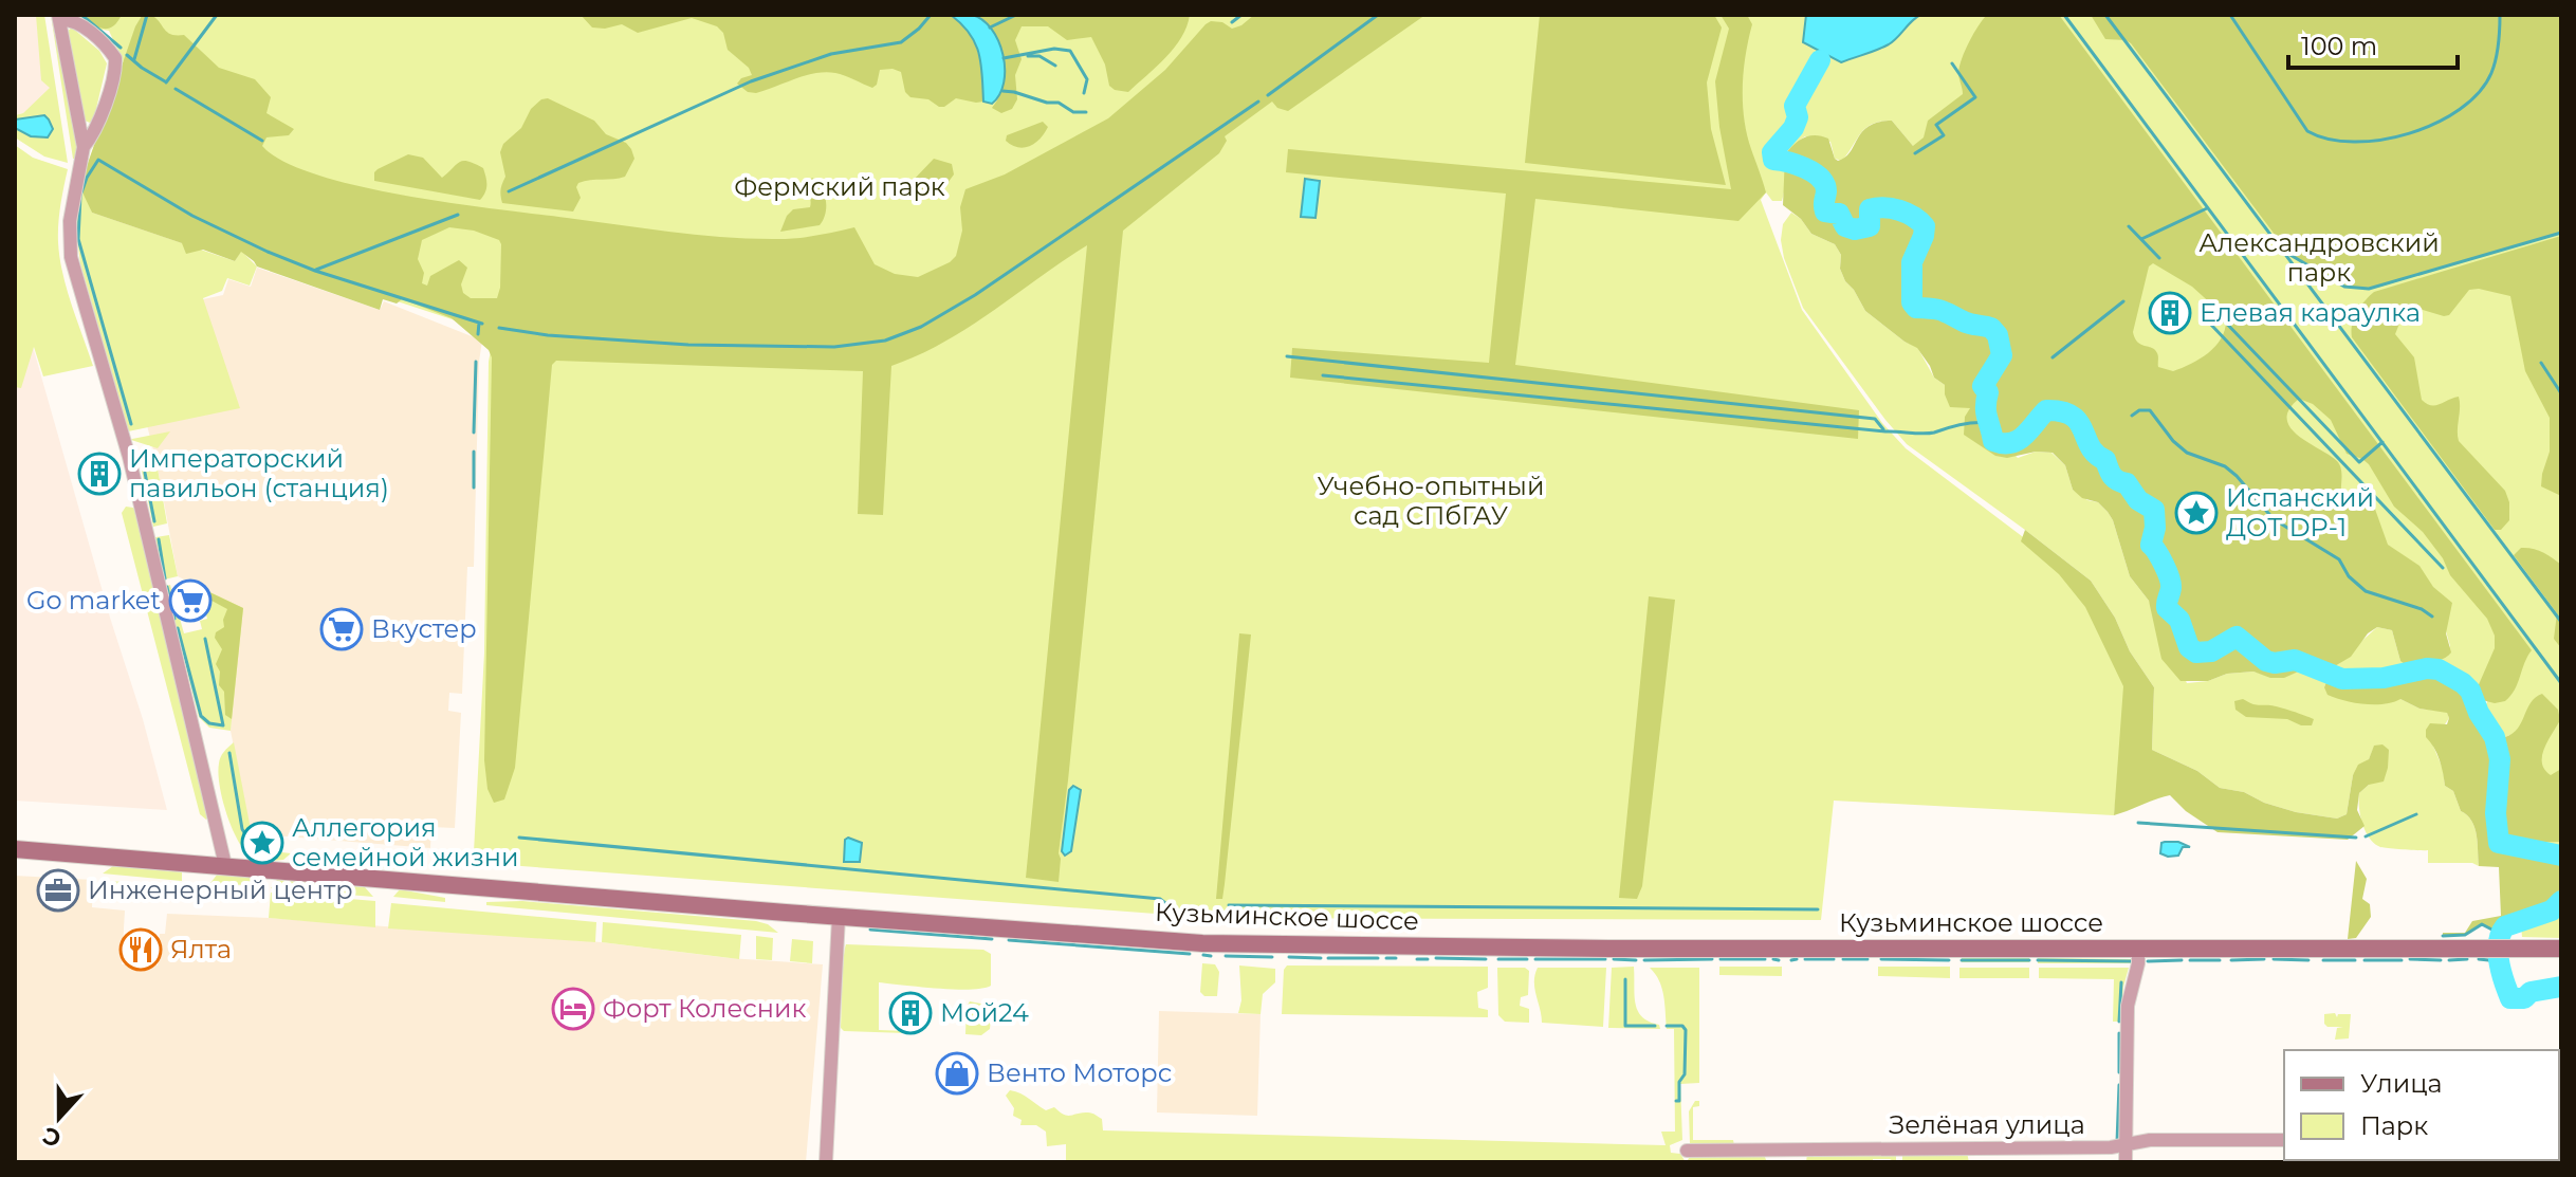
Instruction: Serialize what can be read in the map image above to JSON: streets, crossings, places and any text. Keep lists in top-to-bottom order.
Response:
{
  "streets": {
    "main road": ["Кузьминское шоссе"],
    "street": ["Зелёная улица"]
  },
  "parks": ["Фермский парк", "Александровский парк", "Учебно-опытный сад СПбГАУ"],
  "places": {
    "building": ["Елевая караулка", "Императорский павильон (станция)", "Мой24"],
    "place": ["Испанский ДОТ DP-1", "Аллегория семейной жизни"],
    "supermarket": ["Go market", "Вкустер"],
    "office": ["Инженерный центр"],
    "restaurant": ["Ялта"],
    "hotel": ["Форт Колесник"],
    "shop": ["Венто Моторс"]
  },
  "legend": ["Улица", "Парк"],
  "scale_bar": "100 m",
  "north": "bottom"
}
